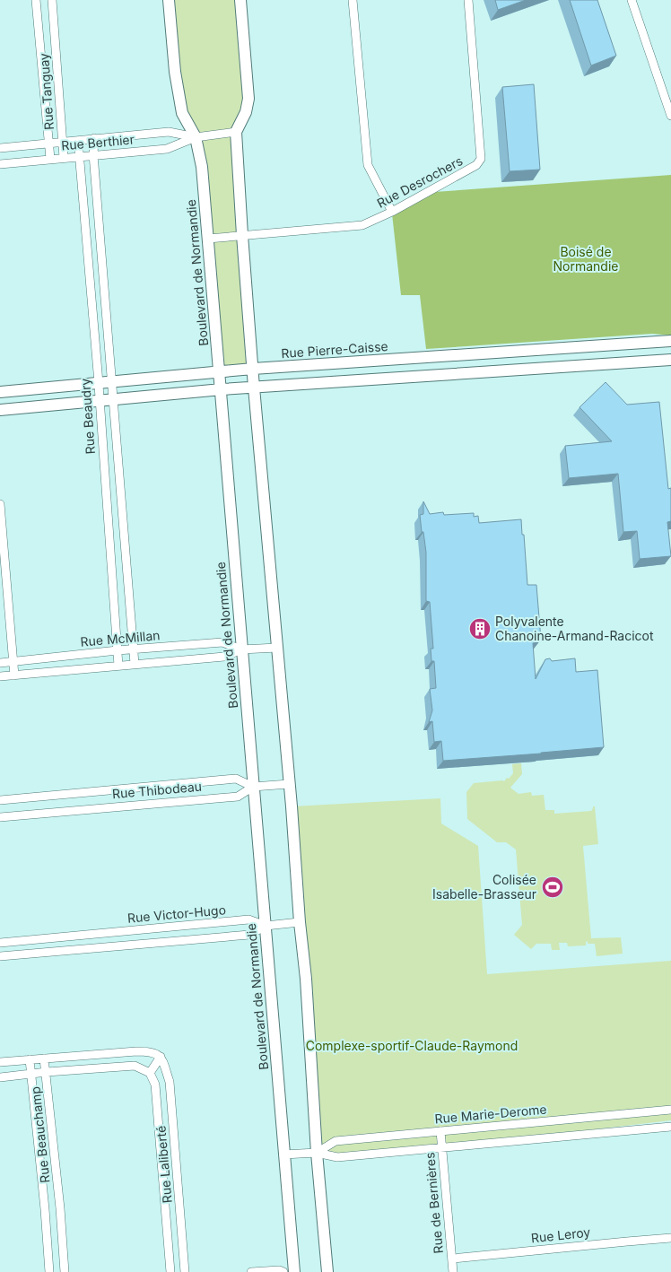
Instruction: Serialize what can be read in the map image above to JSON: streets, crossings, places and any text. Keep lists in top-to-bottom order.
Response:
{
  "streets": {
    "street": [
      "Rue Tanguay",
      "Rue Berthier",
      "Rue Desrochers",
      "Boulevard de Normandie",
      "Rue Pierre-Caisse",
      "Rue Beaudry",
      "Rue McMillan",
      "Rue Thibodeau",
      "Rue Victor-Hugo",
      "Rue Marie-Derome",
      "Rue Beauchamp",
      "Rue Laliberté",
      "Rue de Bernières",
      "Rue Leroy"
    ]
  },
  "crossings": [
    ["Rue Tanguay", "Rue Berthier"],
    ["Rue Berthier", "Boulevard de Normandie"],
    ["Rue Berthier", "Rue Beaudry"],
    ["Rue Desrochers", "Boulevard de Normandie"],
    ["Boulevard de Normandie", "Rue Pierre-Caisse"],
    ["Boulevard de Normandie", "Rue McMillan"],
    ["Boulevard de Normandie", "Rue Thibodeau"],
    ["Boulevard de Normandie", "Rue Victor-Hugo"],
    ["Boulevard de Normandie", "Rue Marie-Derome"],
    ["Rue Pierre-Caisse", "Rue Beaudry"],
    ["Rue Beaudry", "Rue McMillan"],
    ["Rue Marie-Derome", "Rue de Bernières"],
    ["Rue de Bernières", "Rue Leroy"]
  ],
  "parks": ["Boisé de Normandie", "Complexe-sportif-Claude-Raymond"],
  "places": {
    "building": ["Polyvalente Chanoine-Armand-Racicot"],
    "sports": ["Colisée Isabelle-Brasseur"]
  }
}
